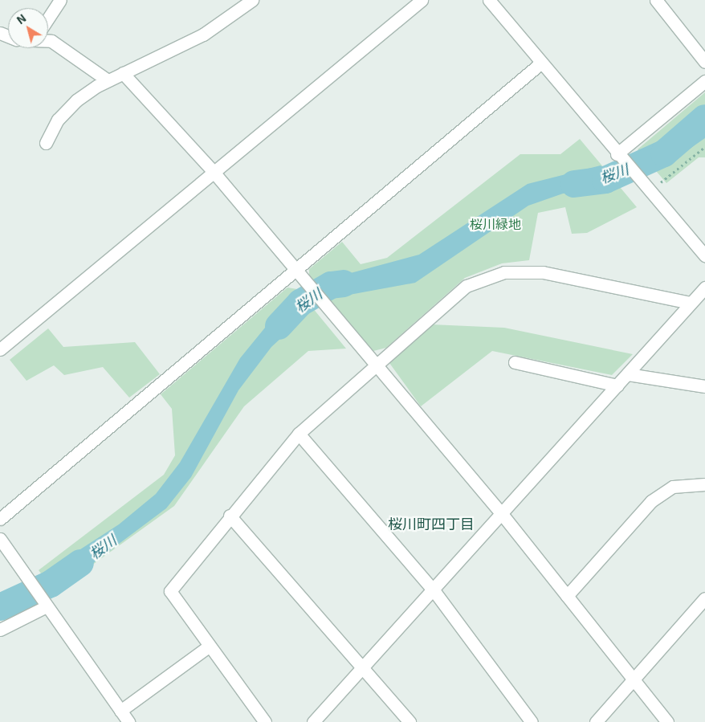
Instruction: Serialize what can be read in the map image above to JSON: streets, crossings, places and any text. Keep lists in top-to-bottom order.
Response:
{
  "districts": ["桜川町四丁目"],
  "water": ["桜川"],
  "parks": ["桜川緑地"],
  "north": "top left"
}
